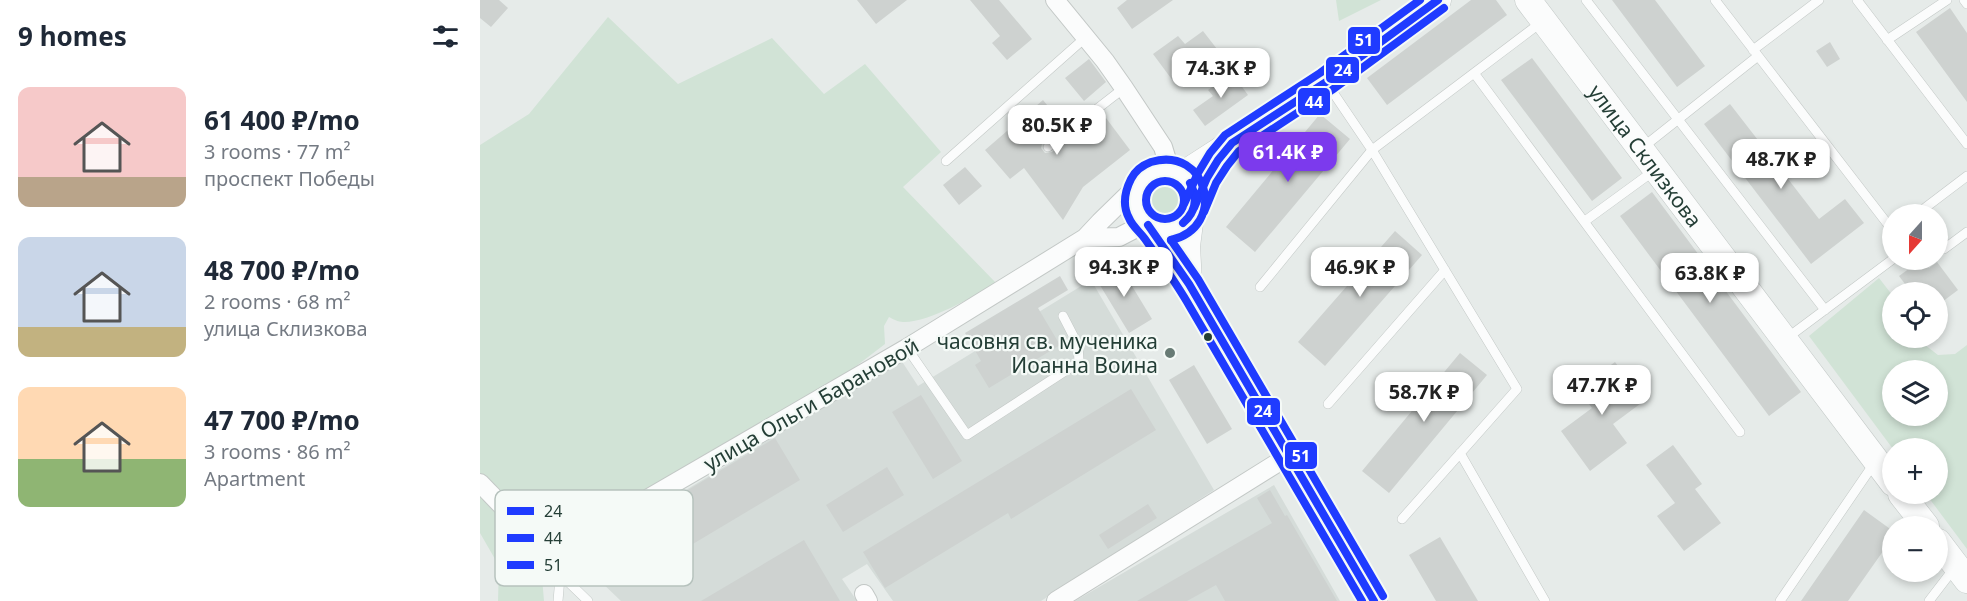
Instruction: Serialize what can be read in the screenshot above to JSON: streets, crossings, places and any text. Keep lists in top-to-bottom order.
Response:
{
  "streets": {
    "street": ["улица Склизкова", "улица Ольги Барановой"]
  },
  "places": ["часовня св. мученика Иоанна Воина"],
  "lines": ["transit line 24", "transit line 51", "transit line 44"],
  "legend": ["24", "44", "51"],
  "north": "bottom",
  "page": {
    "heading": "9 homes",
    "price": [
      "74.3K ₽",
      "80.5K ₽",
      "61.4K ₽",
      "48.7K ₽",
      "94.3K ₽",
      "46.9K ₽",
      "63.8K ₽",
      "47.7K ₽",
      "58.7K ₽"
    ],
    "list": [
      {
        "name": "61 400 ₽/mo",
        "note": "3 rooms · 77 m² · проспект Победы"
      },
      {
        "name": "48 700 ₽/mo",
        "note": "2 rooms · 68 m² · улица Склизкова"
      },
      {
        "name": "47 700 ₽/mo",
        "note": "3 rooms · 86 m² · Apartment"
      }
    ],
    "map_buttons": ["+", "−"]
  }
}
